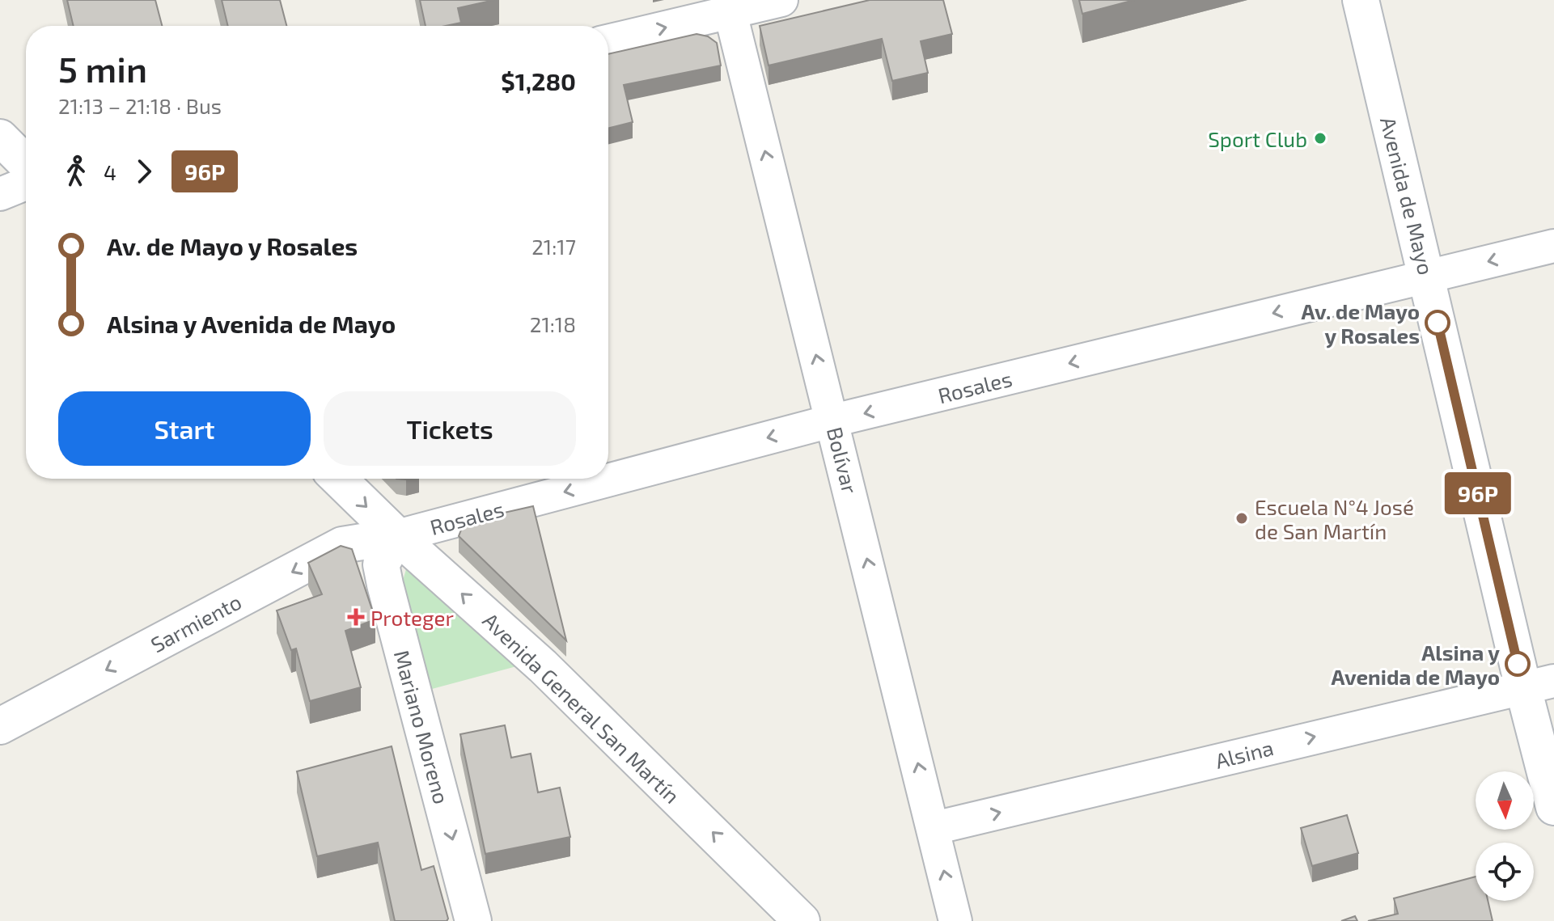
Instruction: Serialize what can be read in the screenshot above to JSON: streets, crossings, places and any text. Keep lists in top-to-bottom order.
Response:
{
  "streets": {
    "street": [
      "Avenida de Mayo",
      "Rosales",
      "Bolívar",
      "Sarmiento",
      "Avenida General San Martín",
      "Mariano Moreno",
      "Alsina"
    ]
  },
  "crossings": [
    ["Avenida de Mayo", "Rosales"],
    ["Avenida de Mayo", "Alsina"],
    ["Rosales", "Bolívar"],
    ["Rosales", "Sarmiento"],
    ["Rosales", "Avenida General San Martín"],
    ["Rosales", "Mariano Moreno"],
    ["Bolívar", "Alsina"],
    ["Sarmiento", "Avenida General San Martín"],
    ["Sarmiento", "Mariano Moreno"],
    ["Avenida General San Martín", "Mariano Moreno"]
  ],
  "one_way": [
    "Rosales",
    "Bolívar",
    "Sarmiento",
    "Mariano Moreno",
    "Alsina"
  ],
  "places": {
    "other": [
      "Sport Club",
      "Av. de Mayo y Rosales",
      "Escuela N°4 José de San Martín",
      "Alsina y Avenida de Mayo"
    ],
    "health": ["Proteger"]
  },
  "lines": ["bus line 96P"],
  "north": "bottom",
  "page": {
    "on_map": "96P",
    "heading": ["5 min", "21:13 – 21:18 · Bus", "$1,280"],
    "legs": ["4", "96P"],
    "list": [
      {
        "name": "Av. de Mayo y Rosales",
        "value": "21:17"
      },
      {
        "name": "Alsina y Avenida de Mayo",
        "value": "21:18"
      }
    ],
    "buttons": ["Start", "Tickets"]
  }
}
